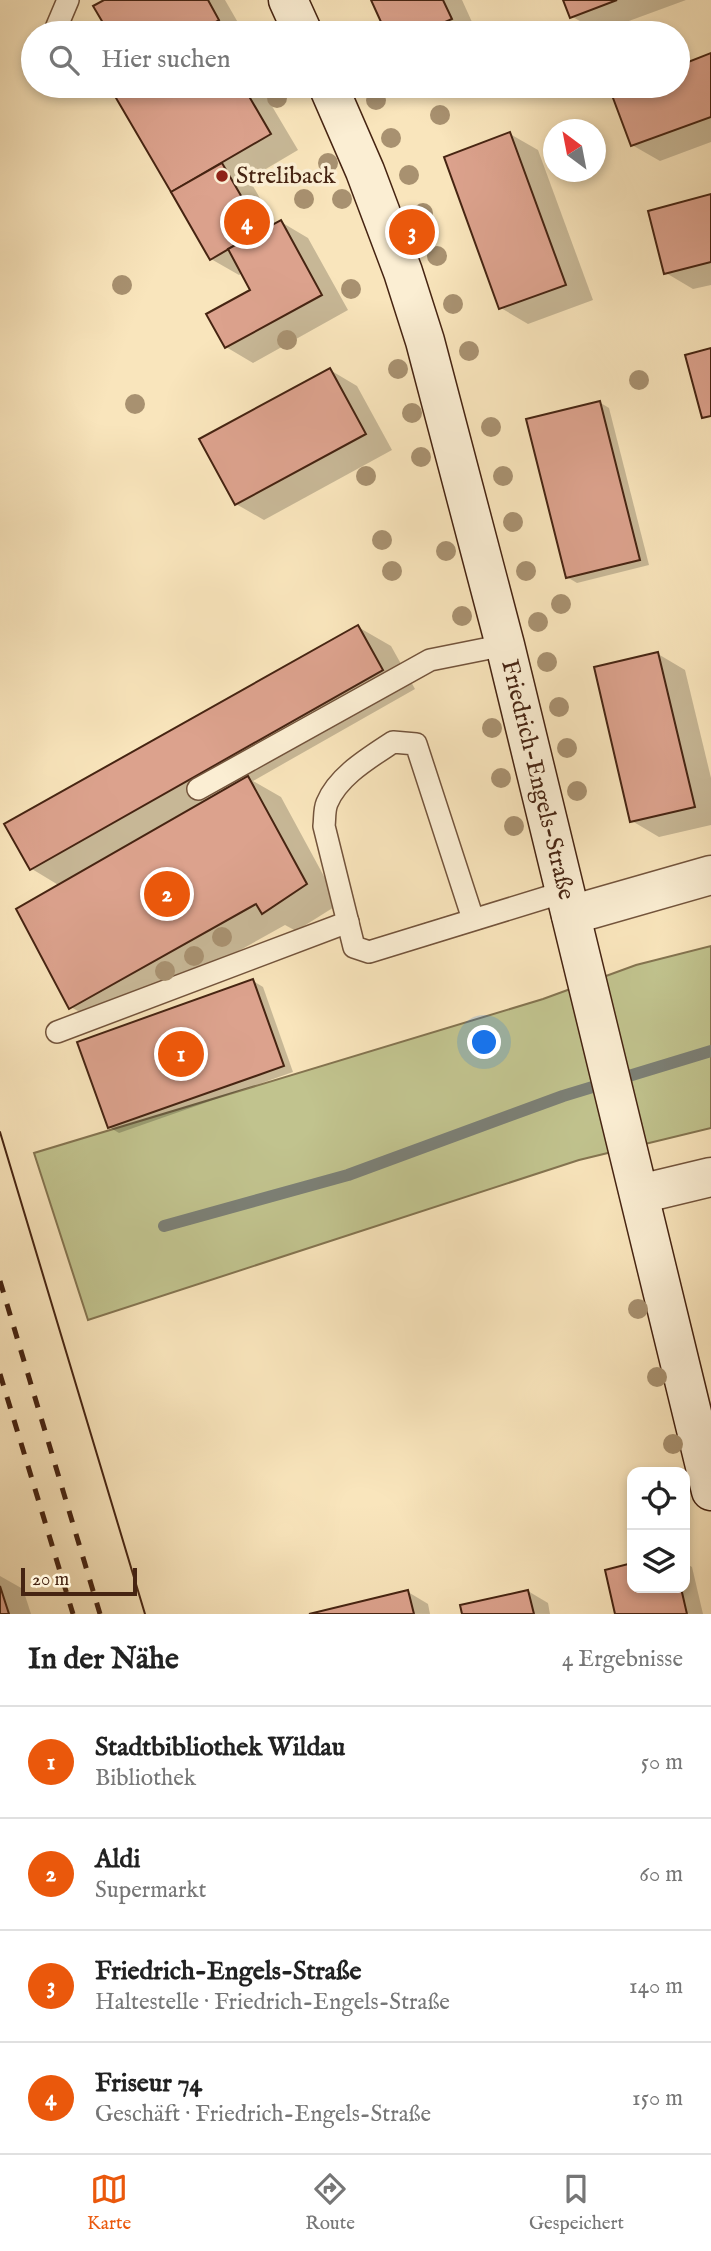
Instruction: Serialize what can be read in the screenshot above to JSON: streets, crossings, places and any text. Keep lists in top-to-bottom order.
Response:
{
  "streets": {
    "main road": ["Friedrich-Engels-Straße"]
  },
  "places": ["Streliback"],
  "scale_bar": "20 m",
  "north": "top left",
  "page": {
    "search": "Hier suchen",
    "pins": [
      "4",
      "3",
      "2",
      "1"
    ],
    "scale": "20 m",
    "heading": ["In der Nähe", "4 Ergebnisse"],
    "list": [
      {
        "mark": "1",
        "name": "Stadtbibliothek Wildau",
        "note": "Bibliothek",
        "value": "50 m"
      },
      {
        "mark": "2",
        "name": "Aldi",
        "note": "Supermarkt",
        "value": "60 m"
      },
      {
        "mark": "3",
        "name": "Friedrich-Engels-Straße",
        "note": "Haltestelle · Friedrich-Engels-Straße",
        "value": "140 m"
      },
      {
        "mark": "4",
        "name": "Friseur 74",
        "note": "Geschäft · Friedrich-Engels-Straße",
        "value": "150 m"
      }
    ],
    "nav": ["Karte", "Route", "Gespeichert"]
  }
}
